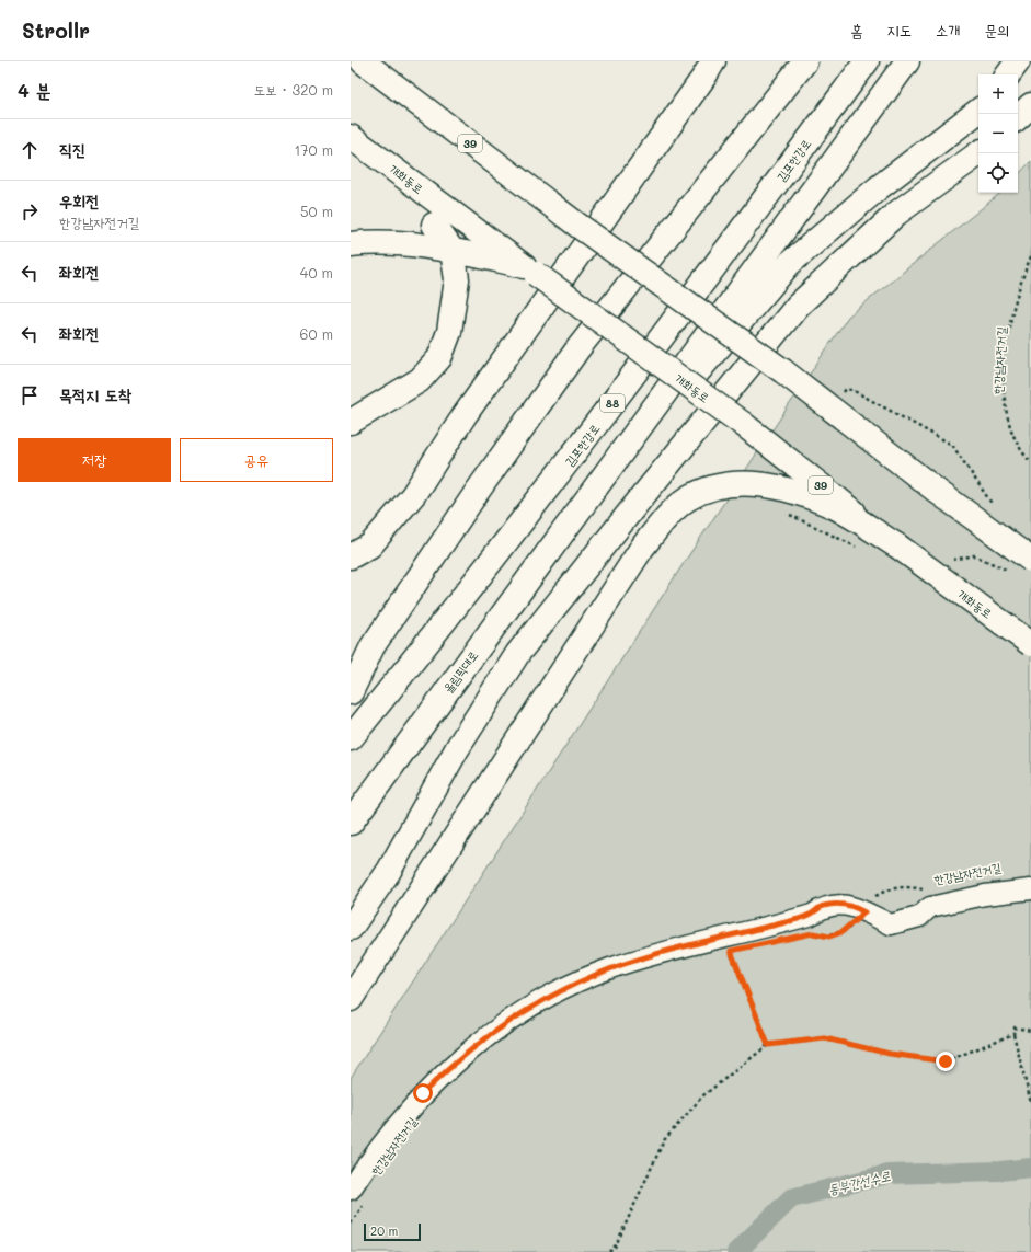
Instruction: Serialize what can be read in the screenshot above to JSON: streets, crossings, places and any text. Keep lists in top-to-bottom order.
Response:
{
  "streets": {
    "main road": [
      "39",
      "김포한강로",
      "개화동로",
      "88",
      "올림픽대로"
    ],
    "path": ["한강남자전거길"]
  },
  "water": ["동부간선수로"],
  "scale_bar": "20 m",
  "page": {
    "header": "Strollr",
    "nav": [
      "홈",
      "지도",
      "소개",
      "문의"
    ],
    "heading": ["4 분", "도보 · 320 m"],
    "map_buttons": ["+", "−"],
    "list": [
      ["직진", "170 m"],
      ["우회전", "한강남자전거길", "50 m"],
      ["좌회전", "40 m"],
      ["좌회전", "60 m"],
      "목적지 도착"
    ],
    "buttons": ["저장", "공유"],
    "scale": "20 m"
  }
}
